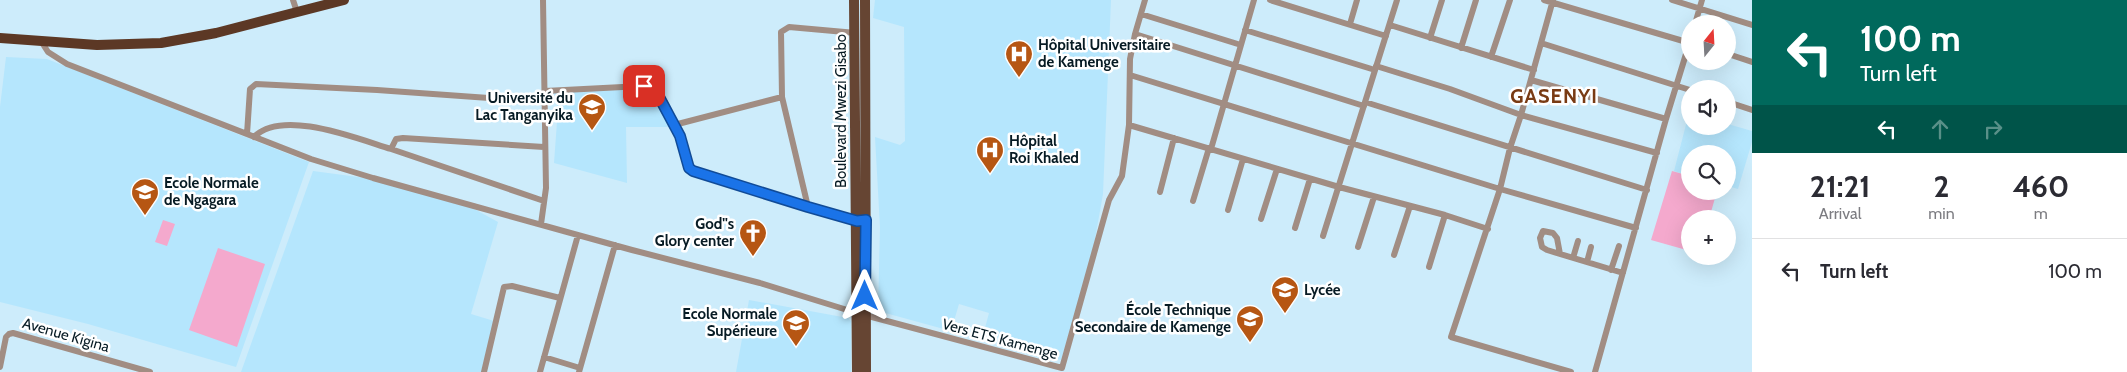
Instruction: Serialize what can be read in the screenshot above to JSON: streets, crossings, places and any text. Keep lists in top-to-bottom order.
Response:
{
  "streets": {
    "main road": ["Boulevard Mwezi Gisabo"],
    "street": ["Avenue Kigina", "Vers ETS Kamenge"]
  },
  "crossings": [
    ["Boulevard Mwezi Gisabo", "Vers ETS Kamenge"]
  ],
  "districts": ["GASENYI"],
  "places": {
    "hospital": ["Hôpital Universitaire de Kamenge", "Hôpital Roi Khaled"],
    "school or university": [
      "Université du Lac Tanganyika",
      "Ecole Normale de Ngagara",
      "Lycée",
      "École Technique Secondaire de Kamenge",
      "Ecole Normale Supérieure"
    ],
    "church": ["God''s Glory center"]
  },
  "north": "top",
  "page": {
    "turn": ["100 m", "Turn left"],
    "map_buttons": "+",
    "eta": [
      "21:21",
      "Arrival",
      "2",
      "min",
      "460",
      "m"
    ],
    "list": [
      {
        "name": "Turn left",
        "value": "100 m"
      }
    ]
  }
}
